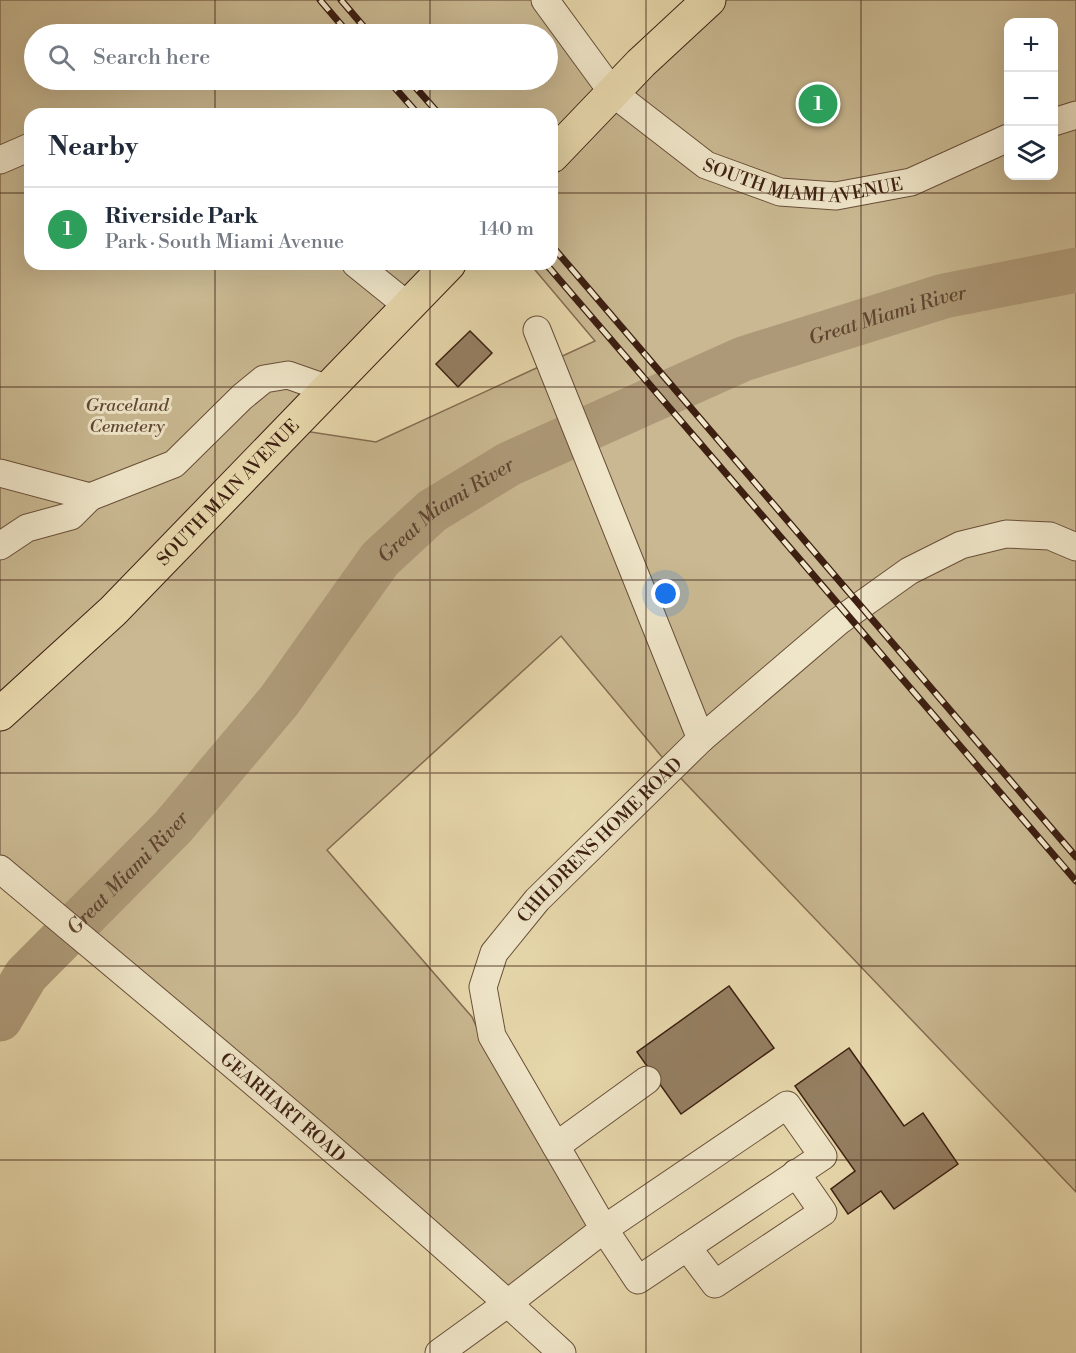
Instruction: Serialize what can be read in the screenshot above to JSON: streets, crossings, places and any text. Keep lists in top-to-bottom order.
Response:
{
  "streets": {
    "main road": ["SOUTH MAIN AVENUE"],
    "street": ["SOUTH MIAMI AVENUE", "CHILDRENS HOME ROAD", "GEARHART ROAD"]
  },
  "water": ["Great Miami River"],
  "parks": ["Graceland Cemetery"],
  "page": {
    "map_buttons": ["+", "−"],
    "search": "Search here",
    "pins": "1",
    "heading": "Nearby",
    "list": [
      {
        "mark": "1",
        "name": "Riverside Park",
        "note": "Park · South Miami Avenue",
        "value": "140 m"
      }
    ]
  }
}
